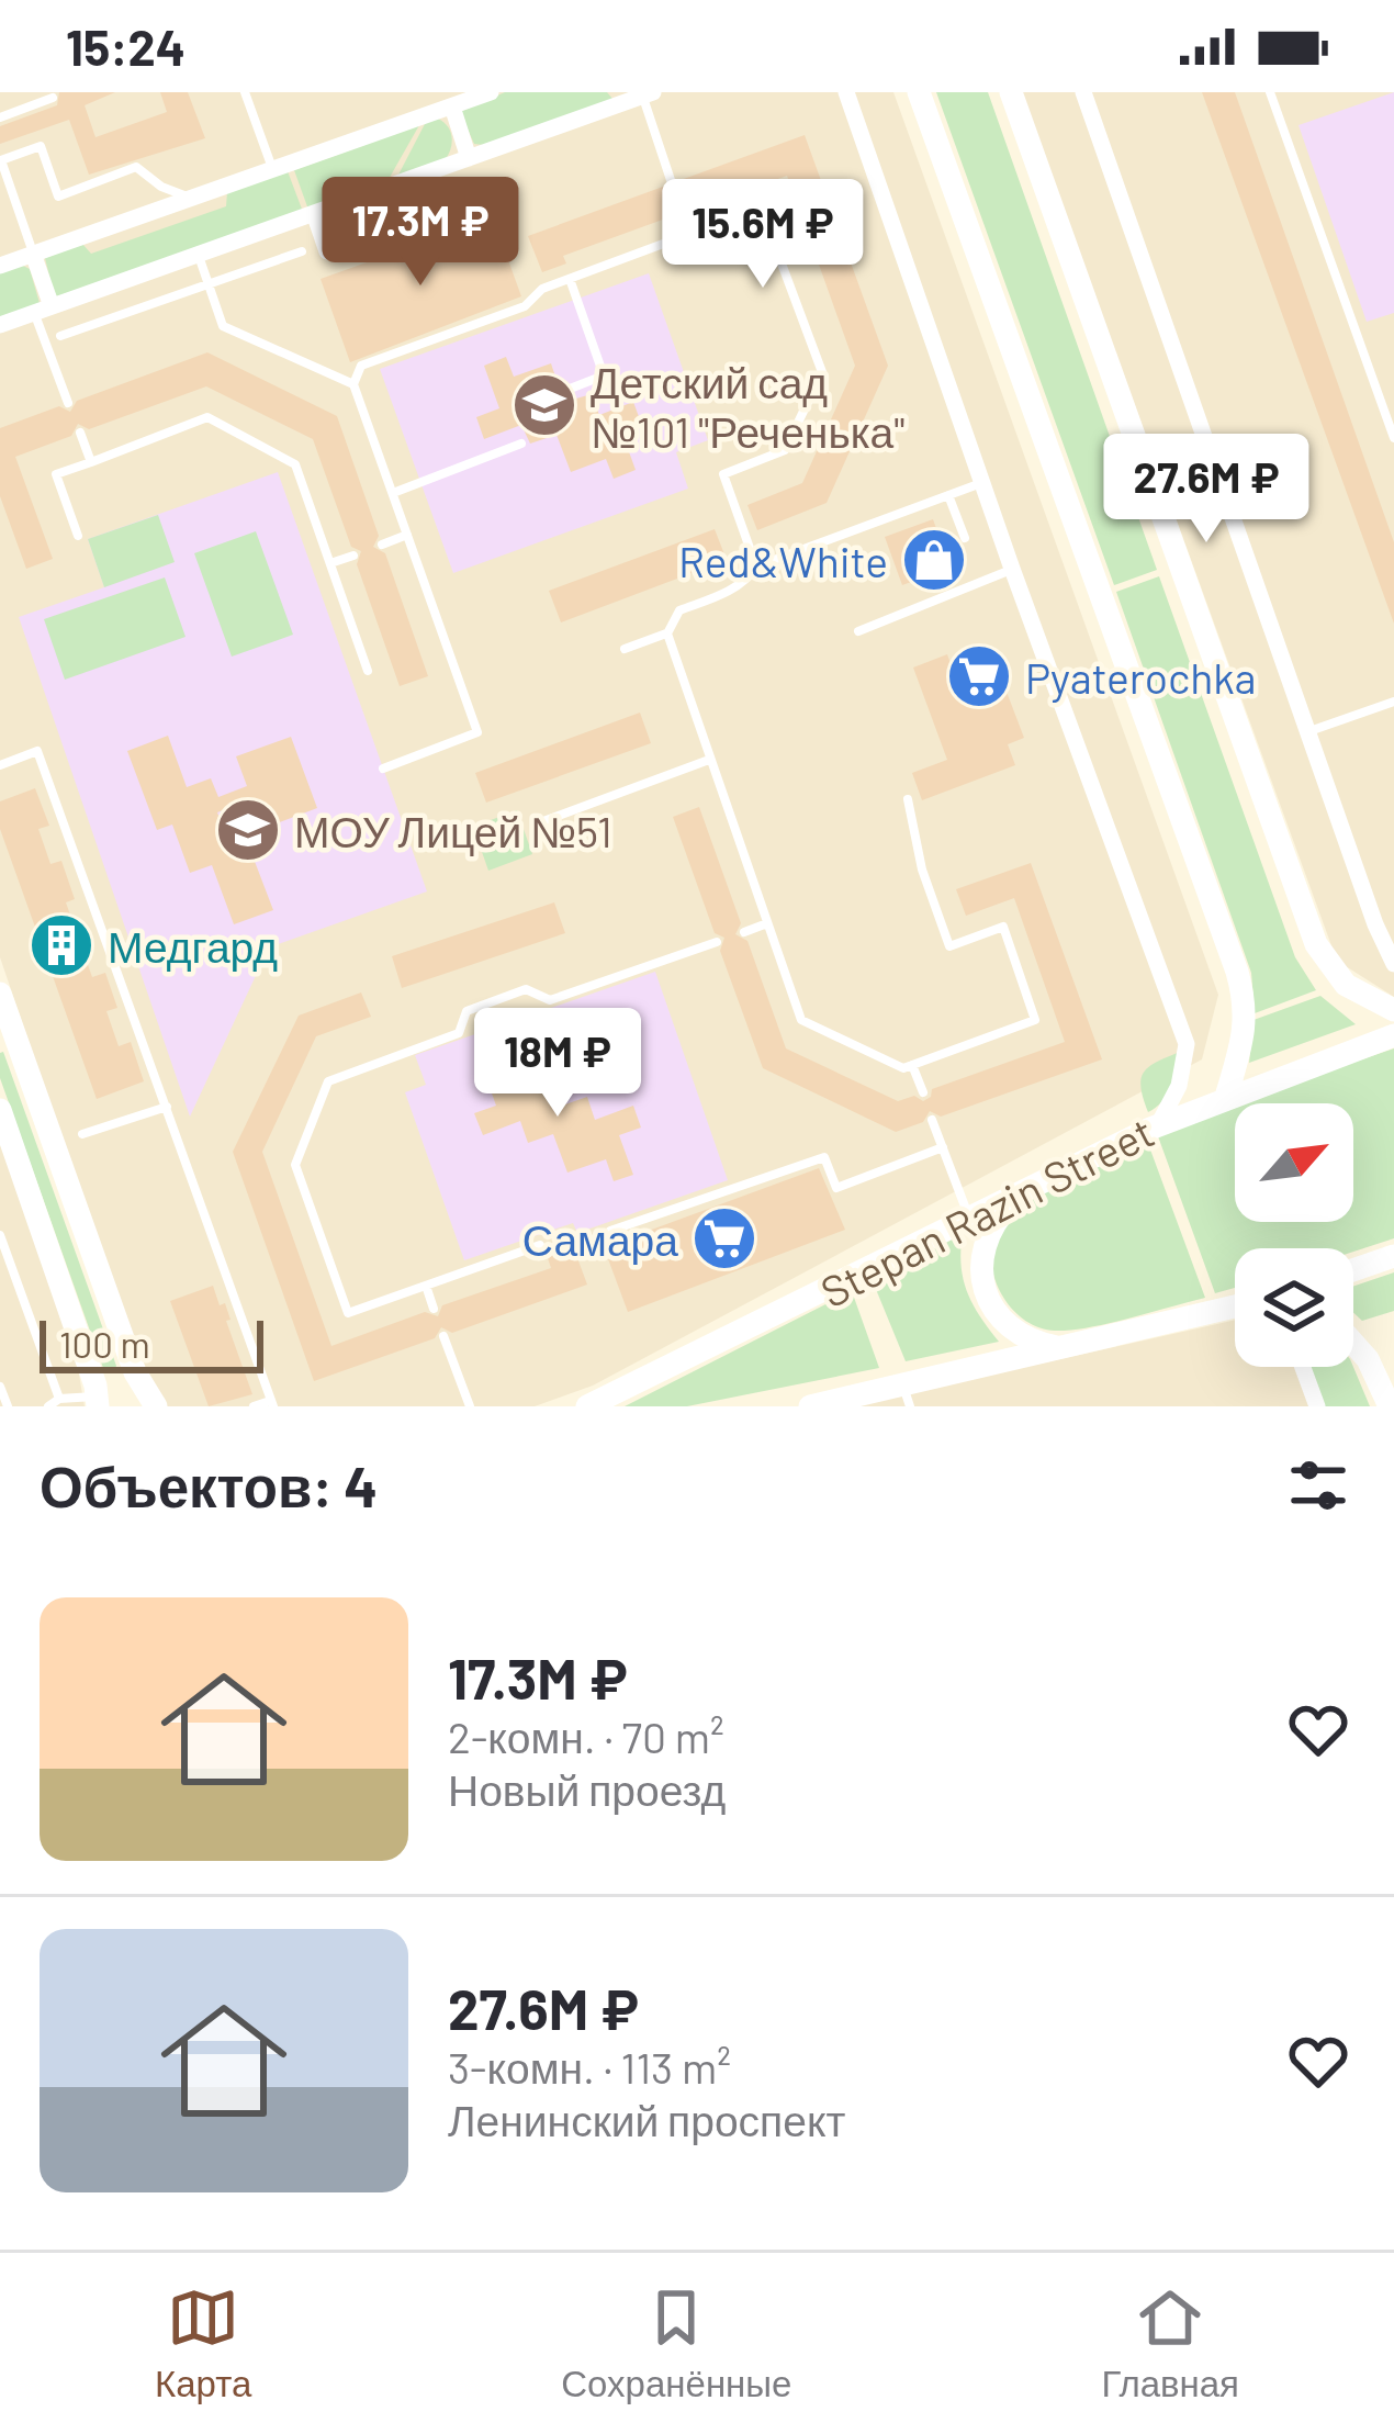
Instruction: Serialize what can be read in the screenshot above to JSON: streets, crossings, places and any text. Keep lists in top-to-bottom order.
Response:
{
  "streets": {
    "main road": ["Stepan Razin Street"]
  },
  "places": {
    "school or university": ["Детский сад №101 \"Реченька\"", "МОУ Лицей №51"],
    "shop": ["Red&White"],
    "supermarket": ["Pyaterochka", "Самара"],
    "building": ["Медгард"]
  },
  "scale_bar": "100 m",
  "north": "top right",
  "page": {
    "status": "15:24",
    "price": [
      "17.3M ₽",
      "15.6M ₽",
      "27.6M ₽",
      "18M ₽"
    ],
    "scale": "100 m",
    "heading": "Объектов: 4",
    "list": [
      {
        "name": "17.3M ₽",
        "note": "2-комн. · 70 m² · Новый проезд"
      },
      {
        "name": "27.6M ₽",
        "note": "3-комн. · 113 m² · Ленинский проспект"
      }
    ],
    "tabs": ["Карта", "Сохранённые", "Главная"]
  }
}
